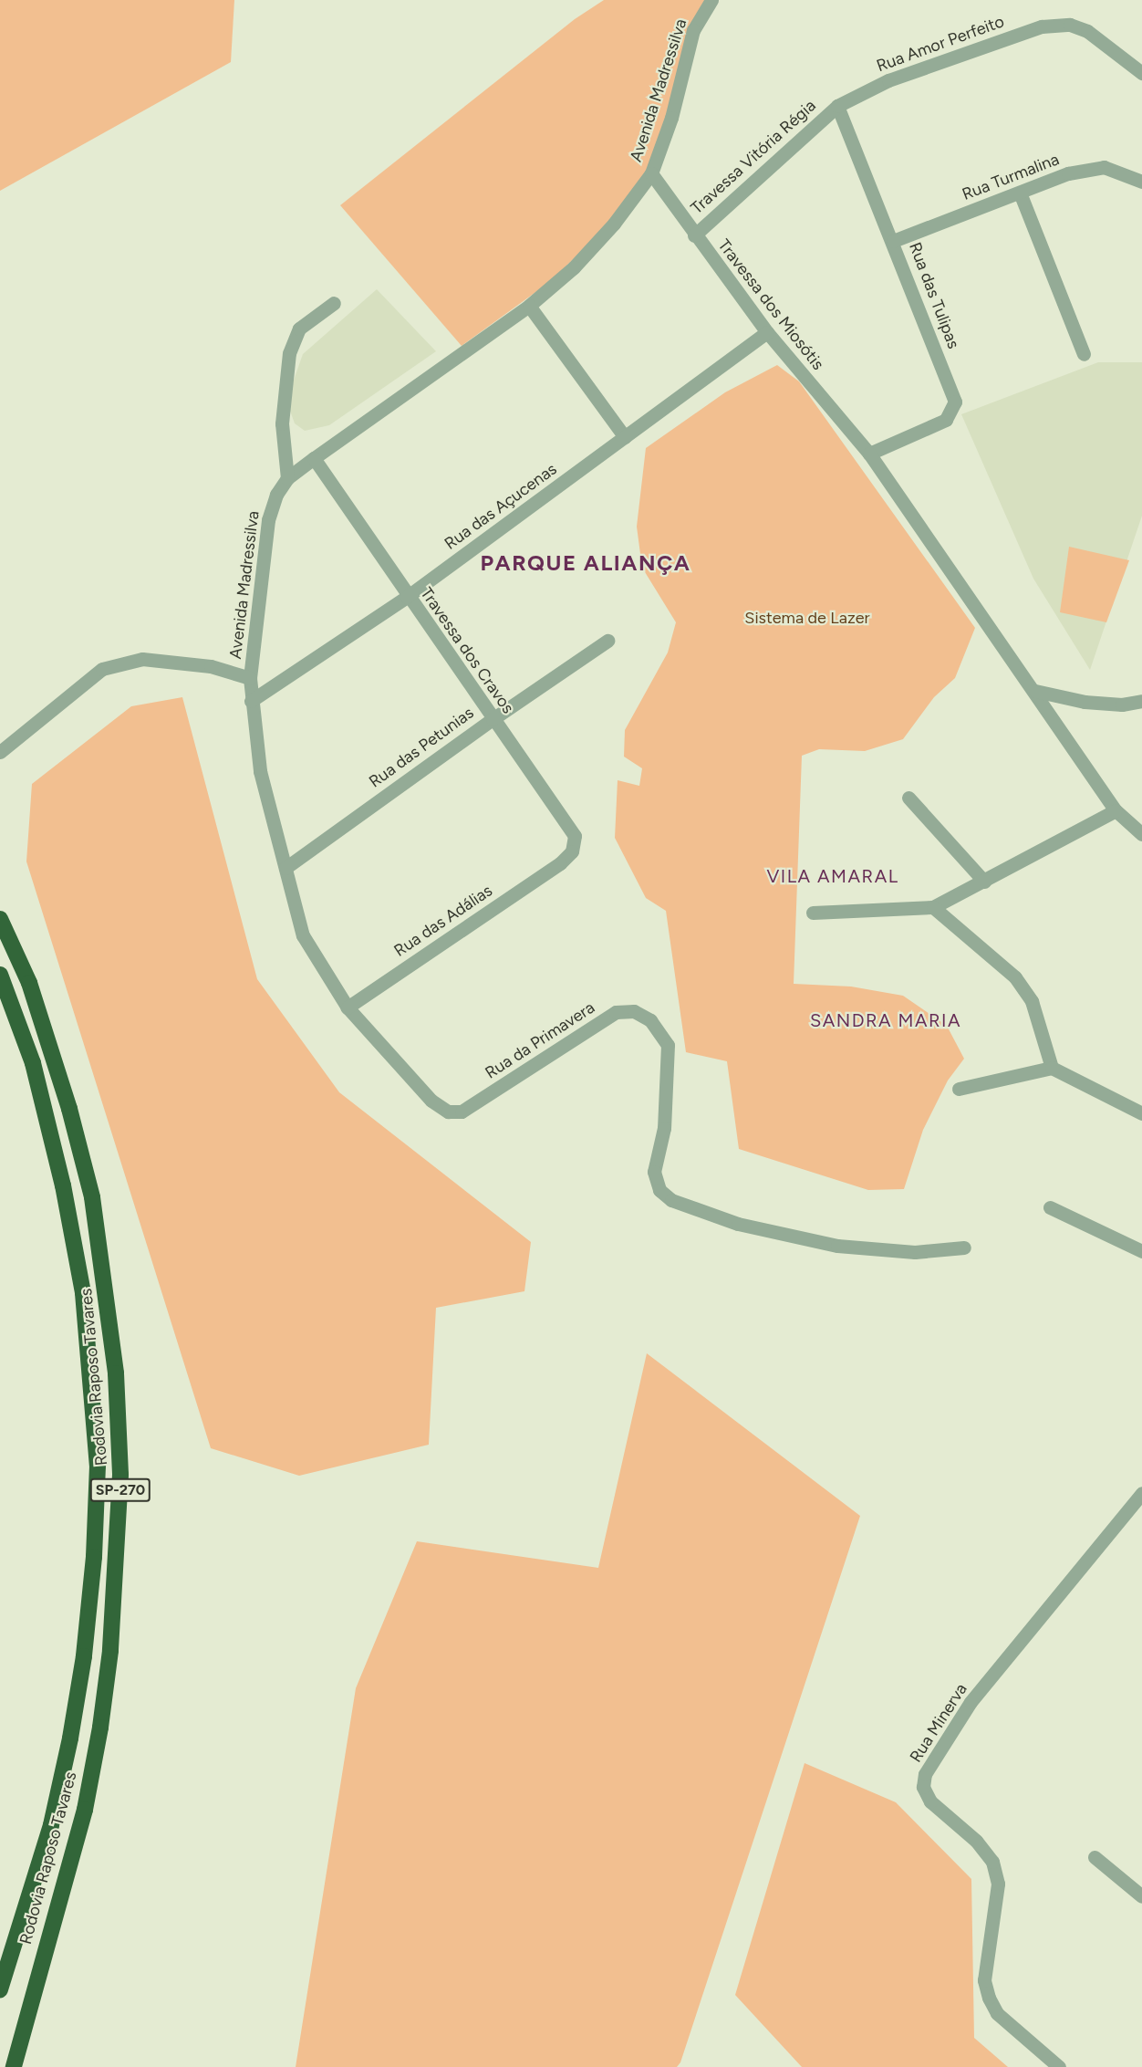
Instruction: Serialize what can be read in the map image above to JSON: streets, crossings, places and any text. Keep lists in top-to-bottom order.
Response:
{
  "streets": {
    "highway": ["Rodovia Raposo Tavares", "SP-270"],
    "street": [
      "Rua Amor Perfeito",
      "Avenida Madressilva",
      "Travessa Vitória Régia",
      "Rua Turmalina",
      "Rua das Tulipas",
      "Travessa dos Miosótis",
      "Rua das Açucenas",
      "Travessa dos Cravos",
      "Rua das Petunias",
      "Rua das Adálias",
      "Rua da Primavera",
      "Rua Minerva"
    ]
  },
  "crossings": [
    ["Rua Amor Perfeito", "Travessa Vitória Régia"],
    ["Rua Amor Perfeito", "Rua das Tulipas"],
    ["Avenida Madressilva", "Travessa dos Miosótis"],
    ["Avenida Madressilva", "Rua das Açucenas"],
    ["Avenida Madressilva", "Travessa dos Cravos"],
    ["Avenida Madressilva", "Rua das Petunias"],
    ["Avenida Madressilva", "Rua das Adálias"],
    ["Avenida Madressilva", "Rua da Primavera"],
    ["Travessa Vitória Régia", "Rua das Tulipas"],
    ["Travessa Vitória Régia", "Travessa dos Miosótis"],
    ["Rua Turmalina", "Rua das Tulipas"],
    ["Rua das Tulipas", "Travessa dos Miosótis"],
    ["Travessa dos Miosótis", "Rua das Açucenas"],
    ["Rua das Açucenas", "Travessa dos Cravos"],
    ["Travessa dos Cravos", "Rua das Petunias"],
    ["Travessa dos Cravos", "Rua das Adálias"]
  ],
  "districts": ["PARQUE ALIANÇA", "VILA AMARAL", "SANDRA MARIA"],
  "parks": ["Sistema de Lazer"]
}
